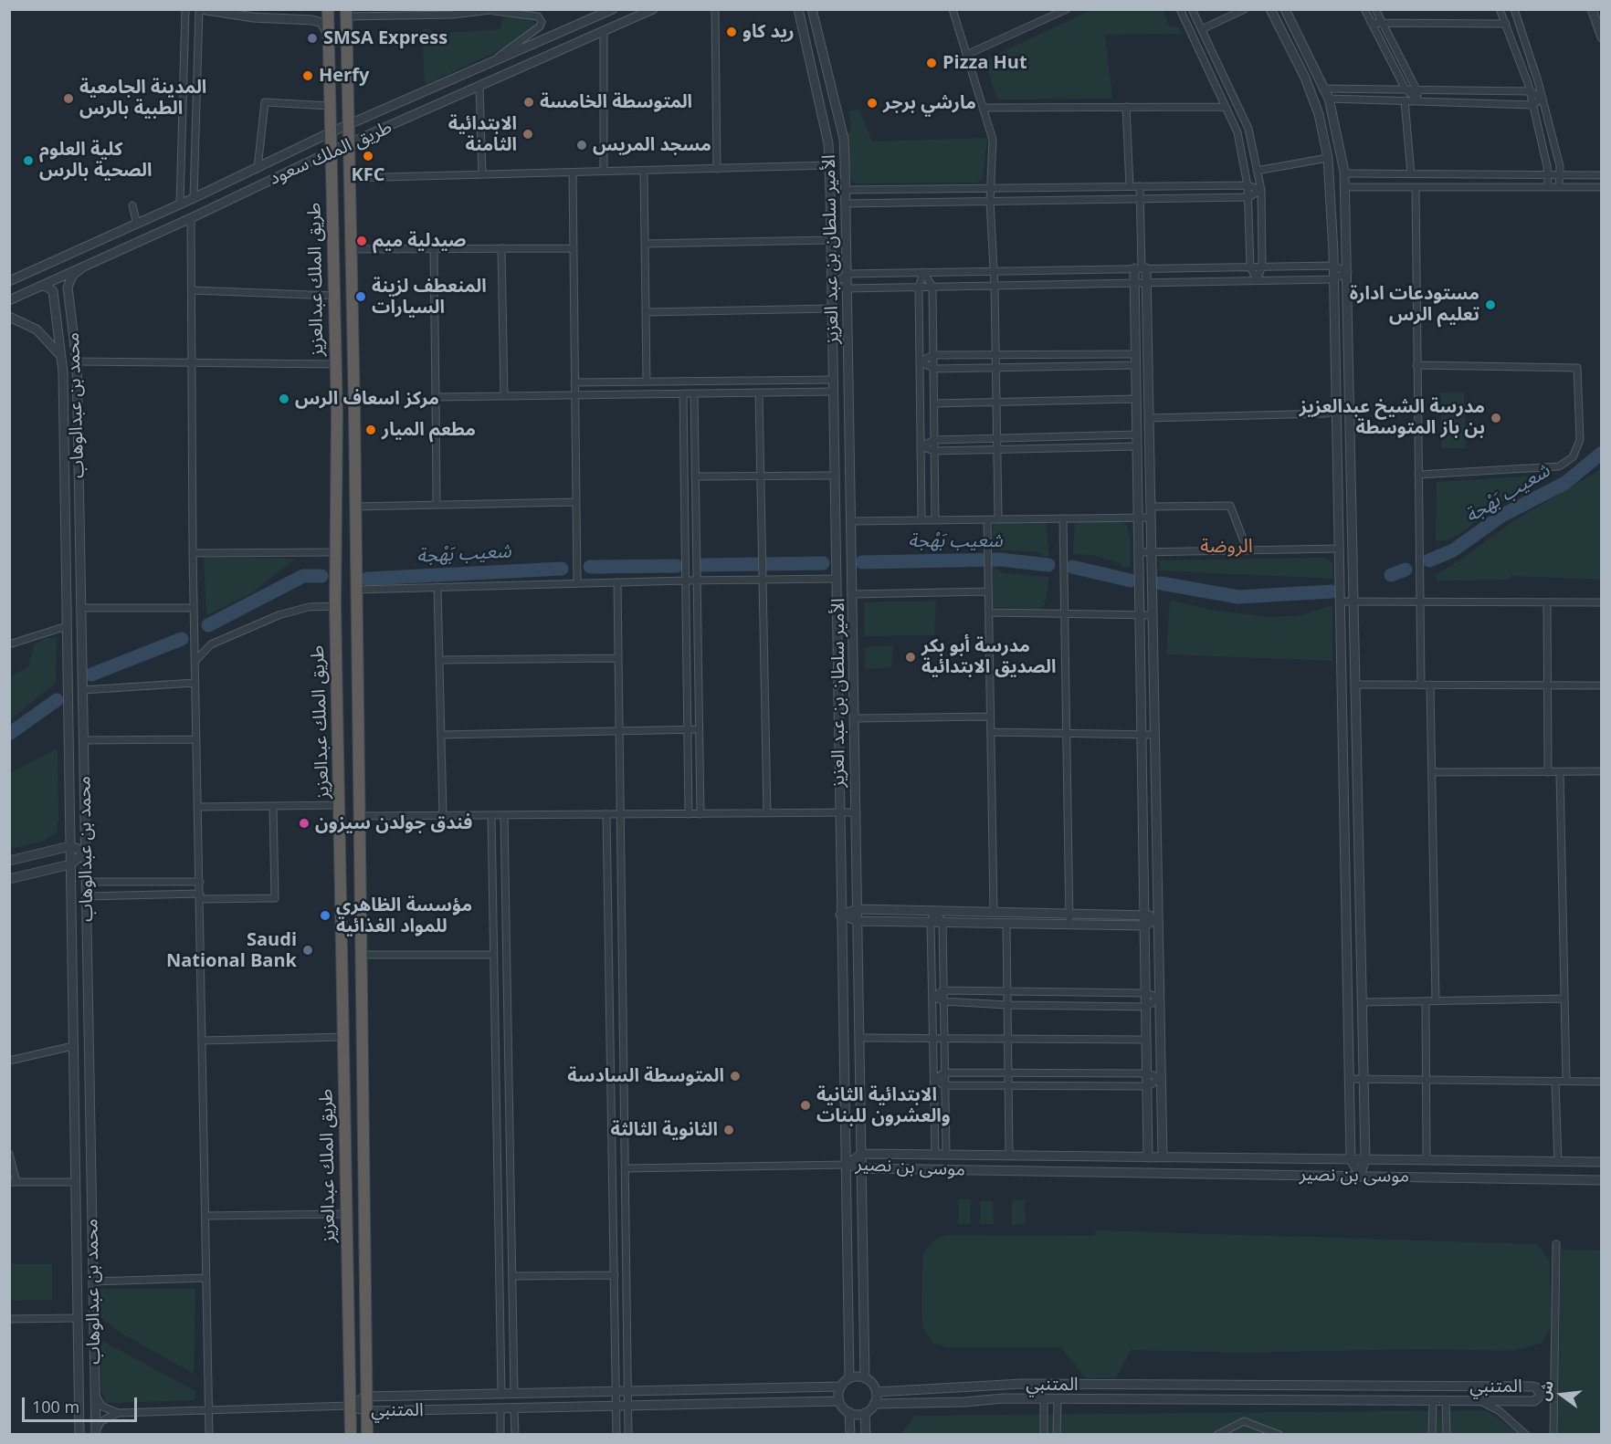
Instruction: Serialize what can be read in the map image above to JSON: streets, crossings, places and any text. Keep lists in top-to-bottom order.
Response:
{
  "streets": {
    "highway": ["طريق الملك عبدالعزيز"],
    "street": [
      "طريق الملك سعود",
      "الأمير سلطان بن عبد العزيز",
      "محمد بن عبدالوهاب",
      "موسى بن نصير",
      "المتنبي"
    ]
  },
  "crossings": [
    ["طريق الملك سعود", "طريق الملك عبدالعزيز"],
    ["طريق الملك سعود", "محمد بن عبدالوهاب"],
    ["الأمير سلطان بن عبد العزيز", "موسى بن نصير"],
    ["الأمير سلطان بن عبد العزيز", "المتنبي"],
    ["طريق الملك عبدالعزيز", "المتنبي"]
  ],
  "districts": ["الروضة"],
  "water": ["شعيب بَهْجة"],
  "places": [
    "ريد كاو",
    "SMSA Express",
    "Pizza Hut",
    "Herfy",
    "المدينة الجامعية الطبية بالرس",
    "المتوسطة الخامسة",
    "مارشي برجر",
    "الابتدائية الثامنة",
    "مسجد المريس",
    "KFC",
    "كلية العلوم الصحية بالرس",
    "صيدلية ميم",
    "المنعطف لزينة السيارات",
    "مستودعات ادارة تعليم الرس",
    "مركز اسعاف الرس",
    "مدرسة الشيخ عبدالعزيز بن باز المتوسطة",
    "مطعم الميار",
    "مدرسة أبو بكر الصديق الابتدائية",
    "فندق جولدن سيزون",
    "مؤسسة الظاهري للمواد الغذائية",
    "Saudi National Bank",
    "المتوسطة السادسة",
    "الابتدائية الثانية والعشرون للبنات",
    "الثانوية الثالثة"
  ],
  "scale_bar": "100 m",
  "north": "left"
}
